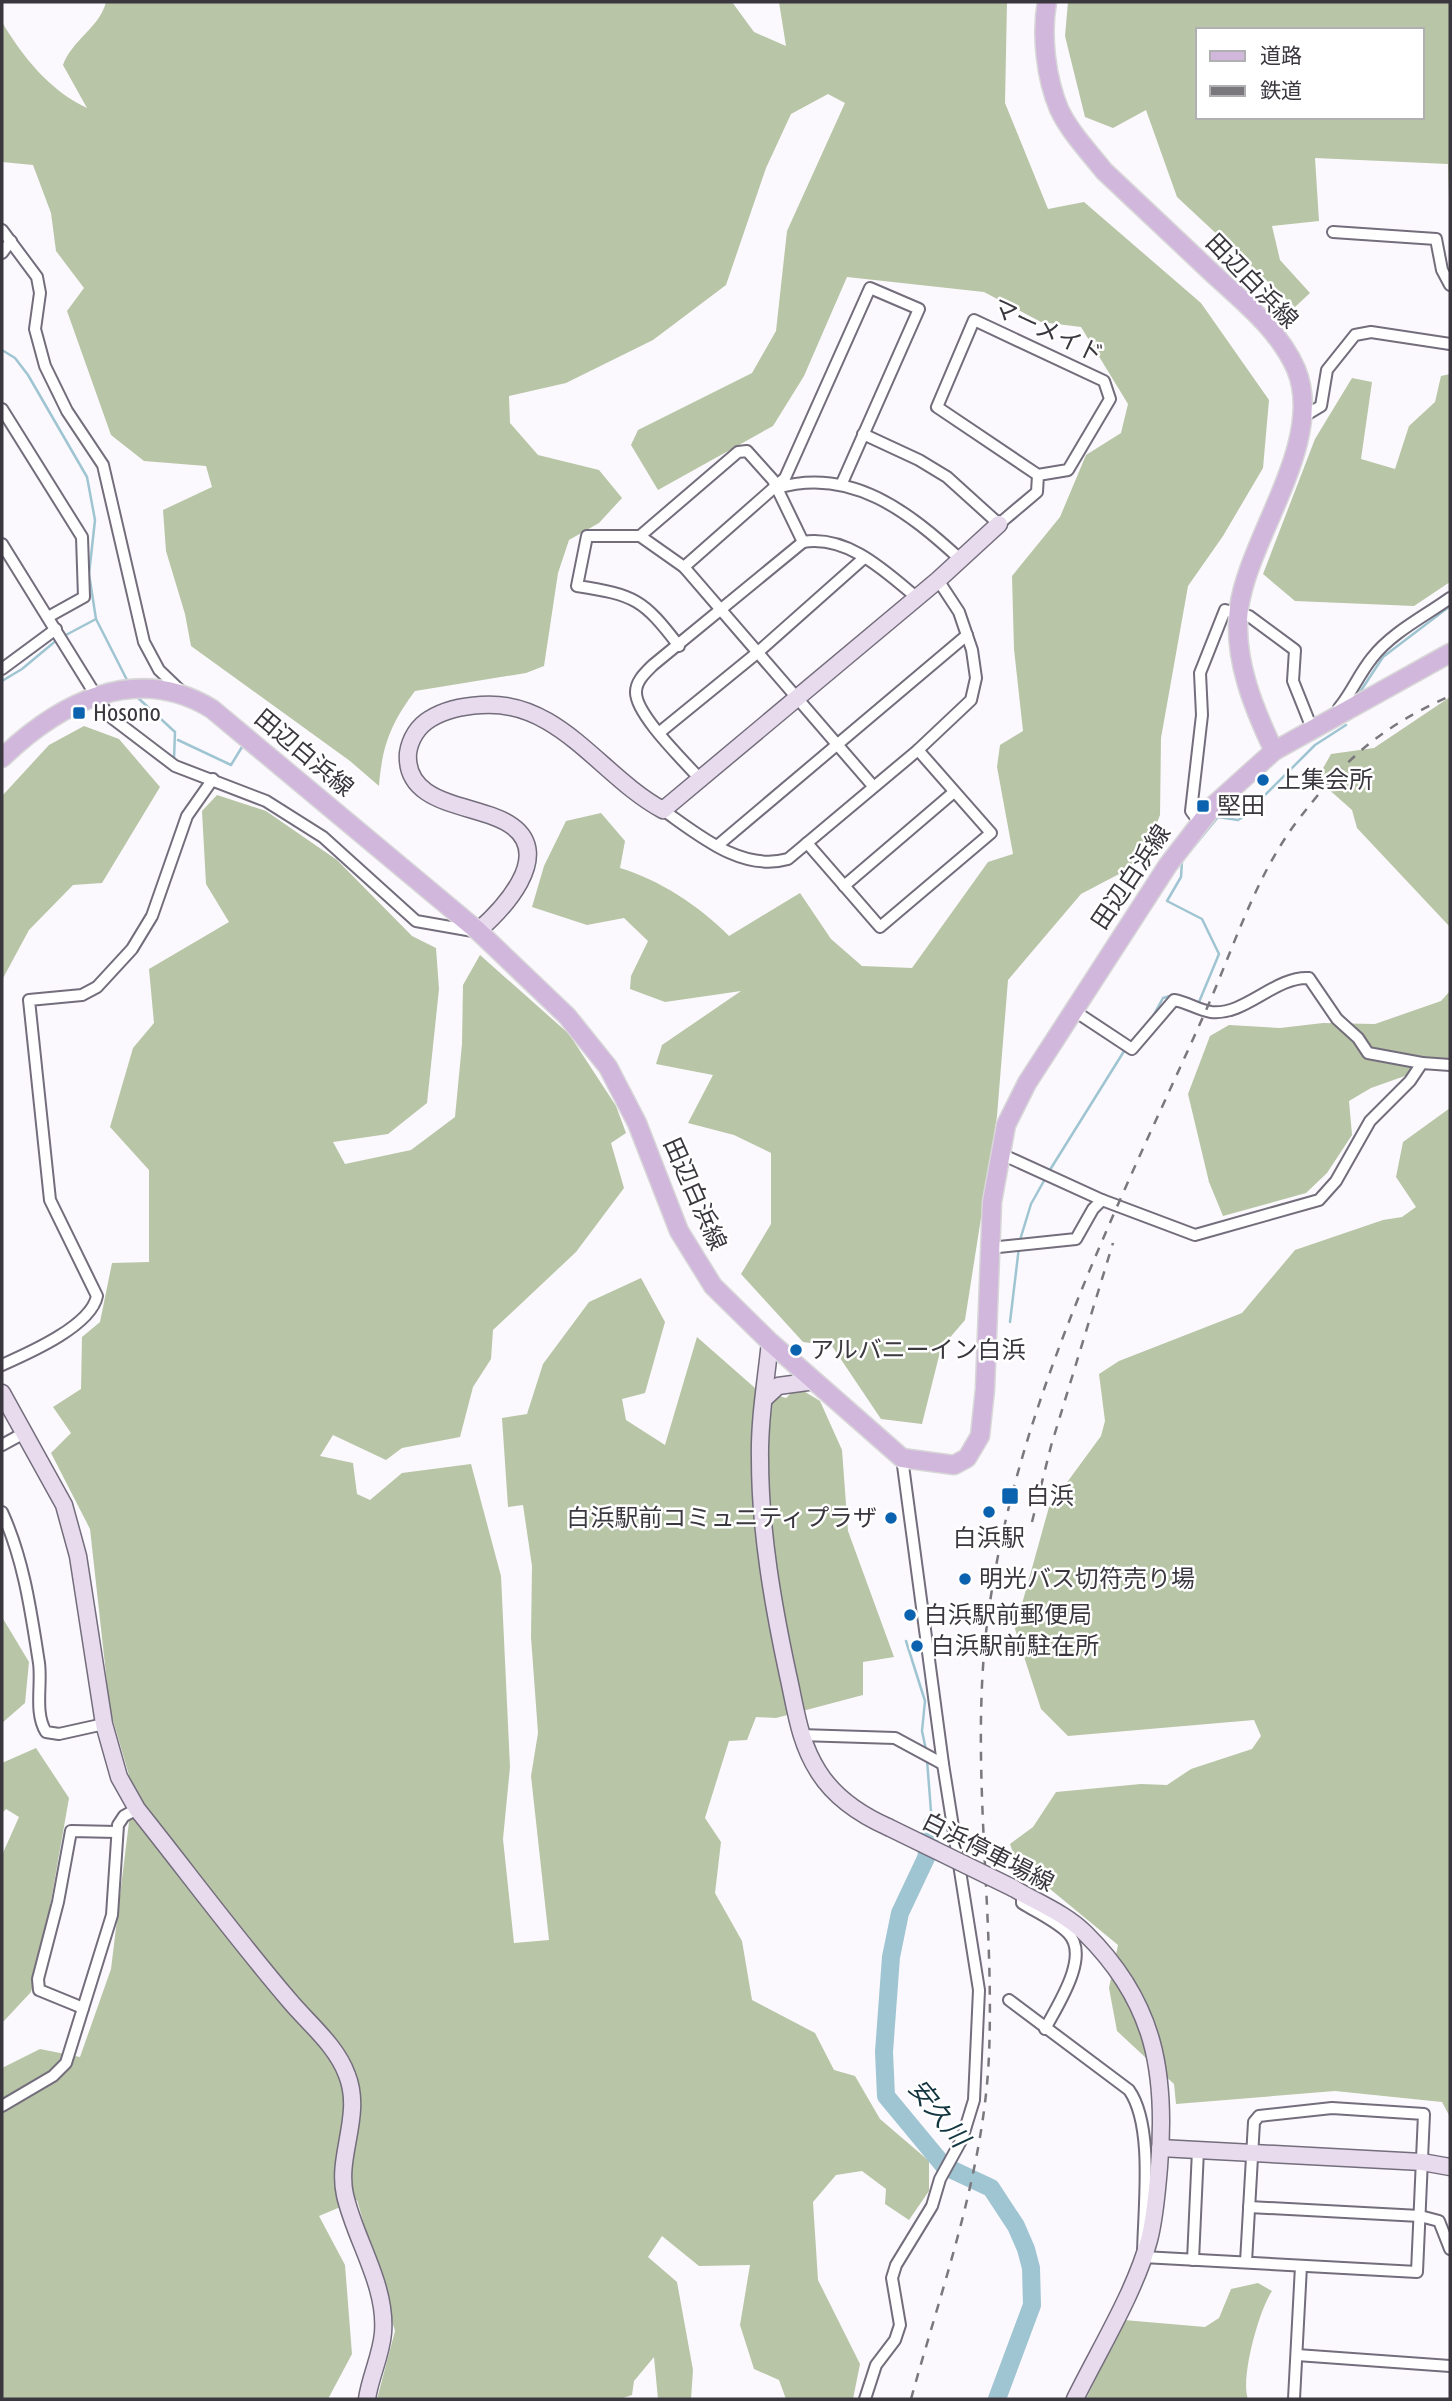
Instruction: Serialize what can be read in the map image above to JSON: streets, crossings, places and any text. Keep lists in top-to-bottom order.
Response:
{
  "streets": {
    "main road": ["田辺白浜線"],
    "street": ["マーメイド", "白浜停車場線"]
  },
  "crossings": [
    ["田辺白浜線", "白浜停車場線"]
  ],
  "water": ["安久川"],
  "places": {
    "transit": ["Hosono", "堅田", "白浜"],
    "other": [
      "上集会所",
      "アルバニーイン白浜",
      "白浜駅",
      "白浜駅前コミュニティプラザ",
      "明光バス切符売り場",
      "白浜駅前郵便局",
      "白浜駅前駐在所"
    ]
  },
  "legend": ["道路", "鉄道"]
}
